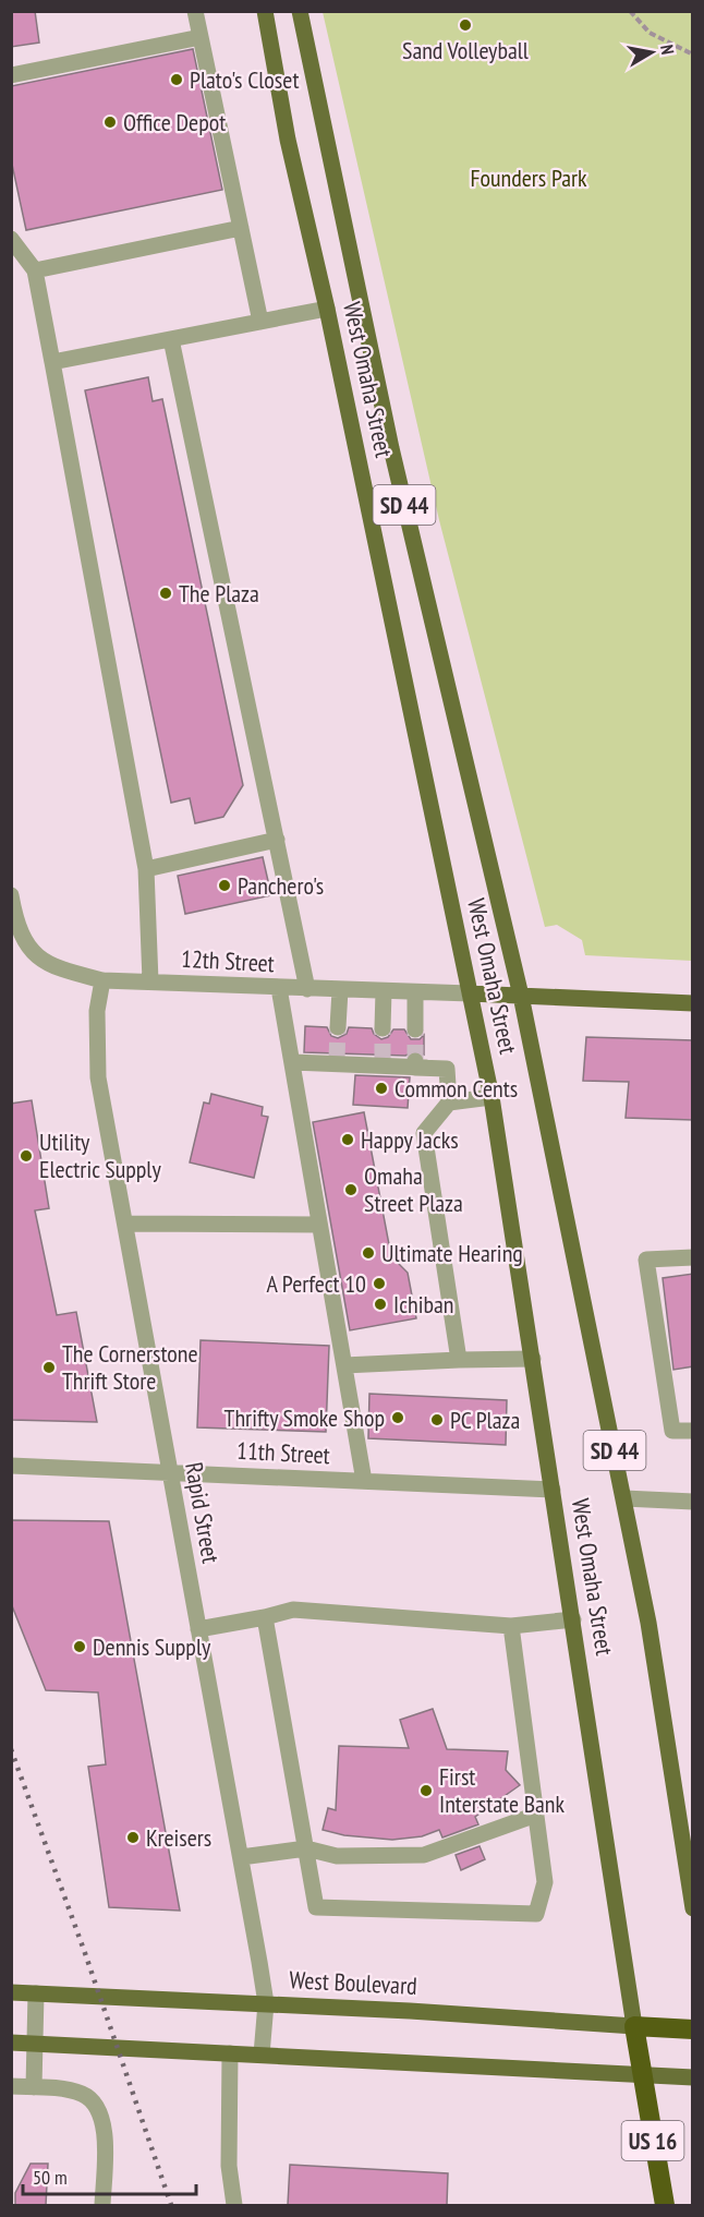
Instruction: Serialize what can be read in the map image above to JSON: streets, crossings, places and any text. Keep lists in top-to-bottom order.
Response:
{
  "streets": {
    "highway": [
      "West Omaha Street",
      "SD 44",
      "West Boulevard",
      "US 16"
    ],
    "street": ["12th Street", "11th Street", "Rapid Street"]
  },
  "crossings": [
    ["West Omaha Street", "12th Street"],
    ["West Omaha Street", "11th Street"],
    ["West Omaha Street", "West Boulevard"],
    ["West Omaha Street", "US 16"],
    ["12th Street", "Rapid Street"],
    ["11th Street", "Rapid Street"],
    ["Rapid Street", "West Boulevard"]
  ],
  "parks": ["Founders Park"],
  "places": [
    "Sand Volleyball",
    "Plato's Closet",
    "Office Depot",
    "The Plaza",
    "Panchero's",
    "Common Cents",
    "Happy Jacks",
    "Utility Electric Supply",
    "Omaha Street Plaza",
    "Ultimate Hearing",
    "A Perfect 10",
    "Ichiban",
    "The Cornerstone Thrift Store",
    "Thrifty Smoke Shop",
    "PC Plaza",
    "Dennis Supply",
    "First Interstate Bank",
    "Kreisers"
  ],
  "scale_bar": "50 m",
  "north": "right"
}
